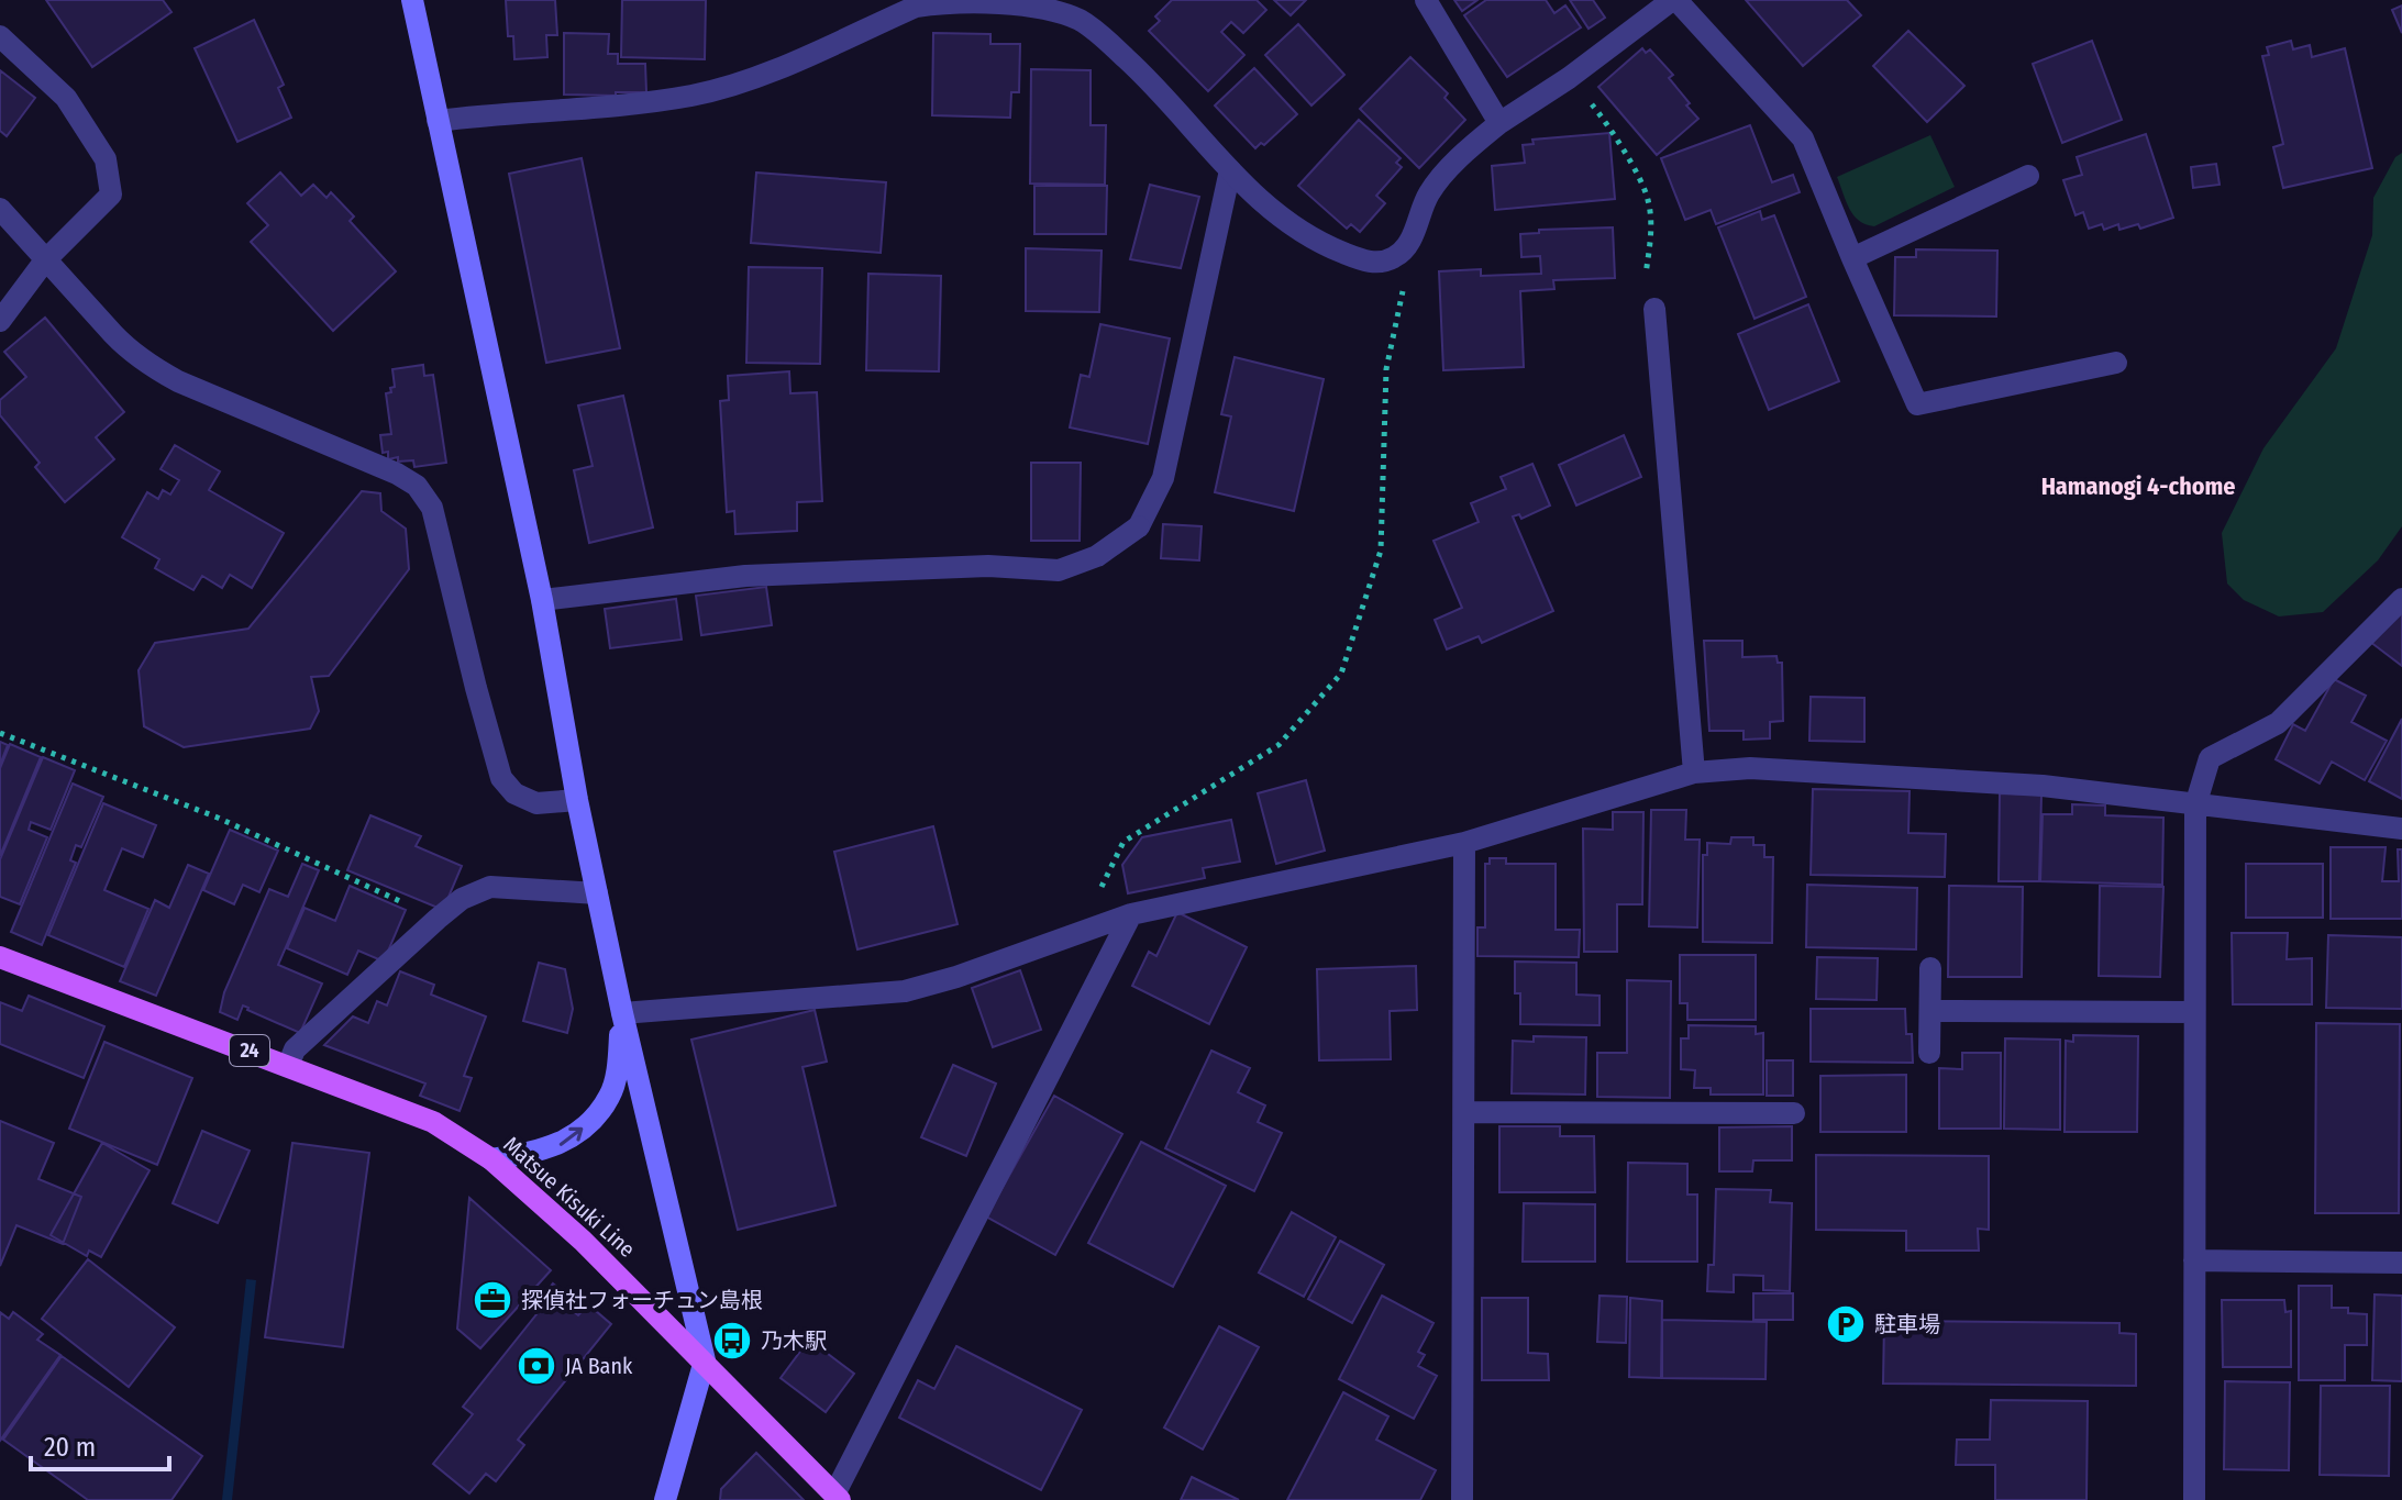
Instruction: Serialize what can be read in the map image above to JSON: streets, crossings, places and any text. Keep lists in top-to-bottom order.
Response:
{
  "streets": {
    "main road": ["24", "Matsue Kisuki Line"]
  },
  "districts": ["Hamanogi 4-chome"],
  "places": {
    "office": ["探偵社フォーチュン島根"],
    "parking": ["駐車場"],
    "bus stop": ["乃木駅"],
    "bank": ["JA Bank"]
  },
  "scale_bar": "20 m"
}
